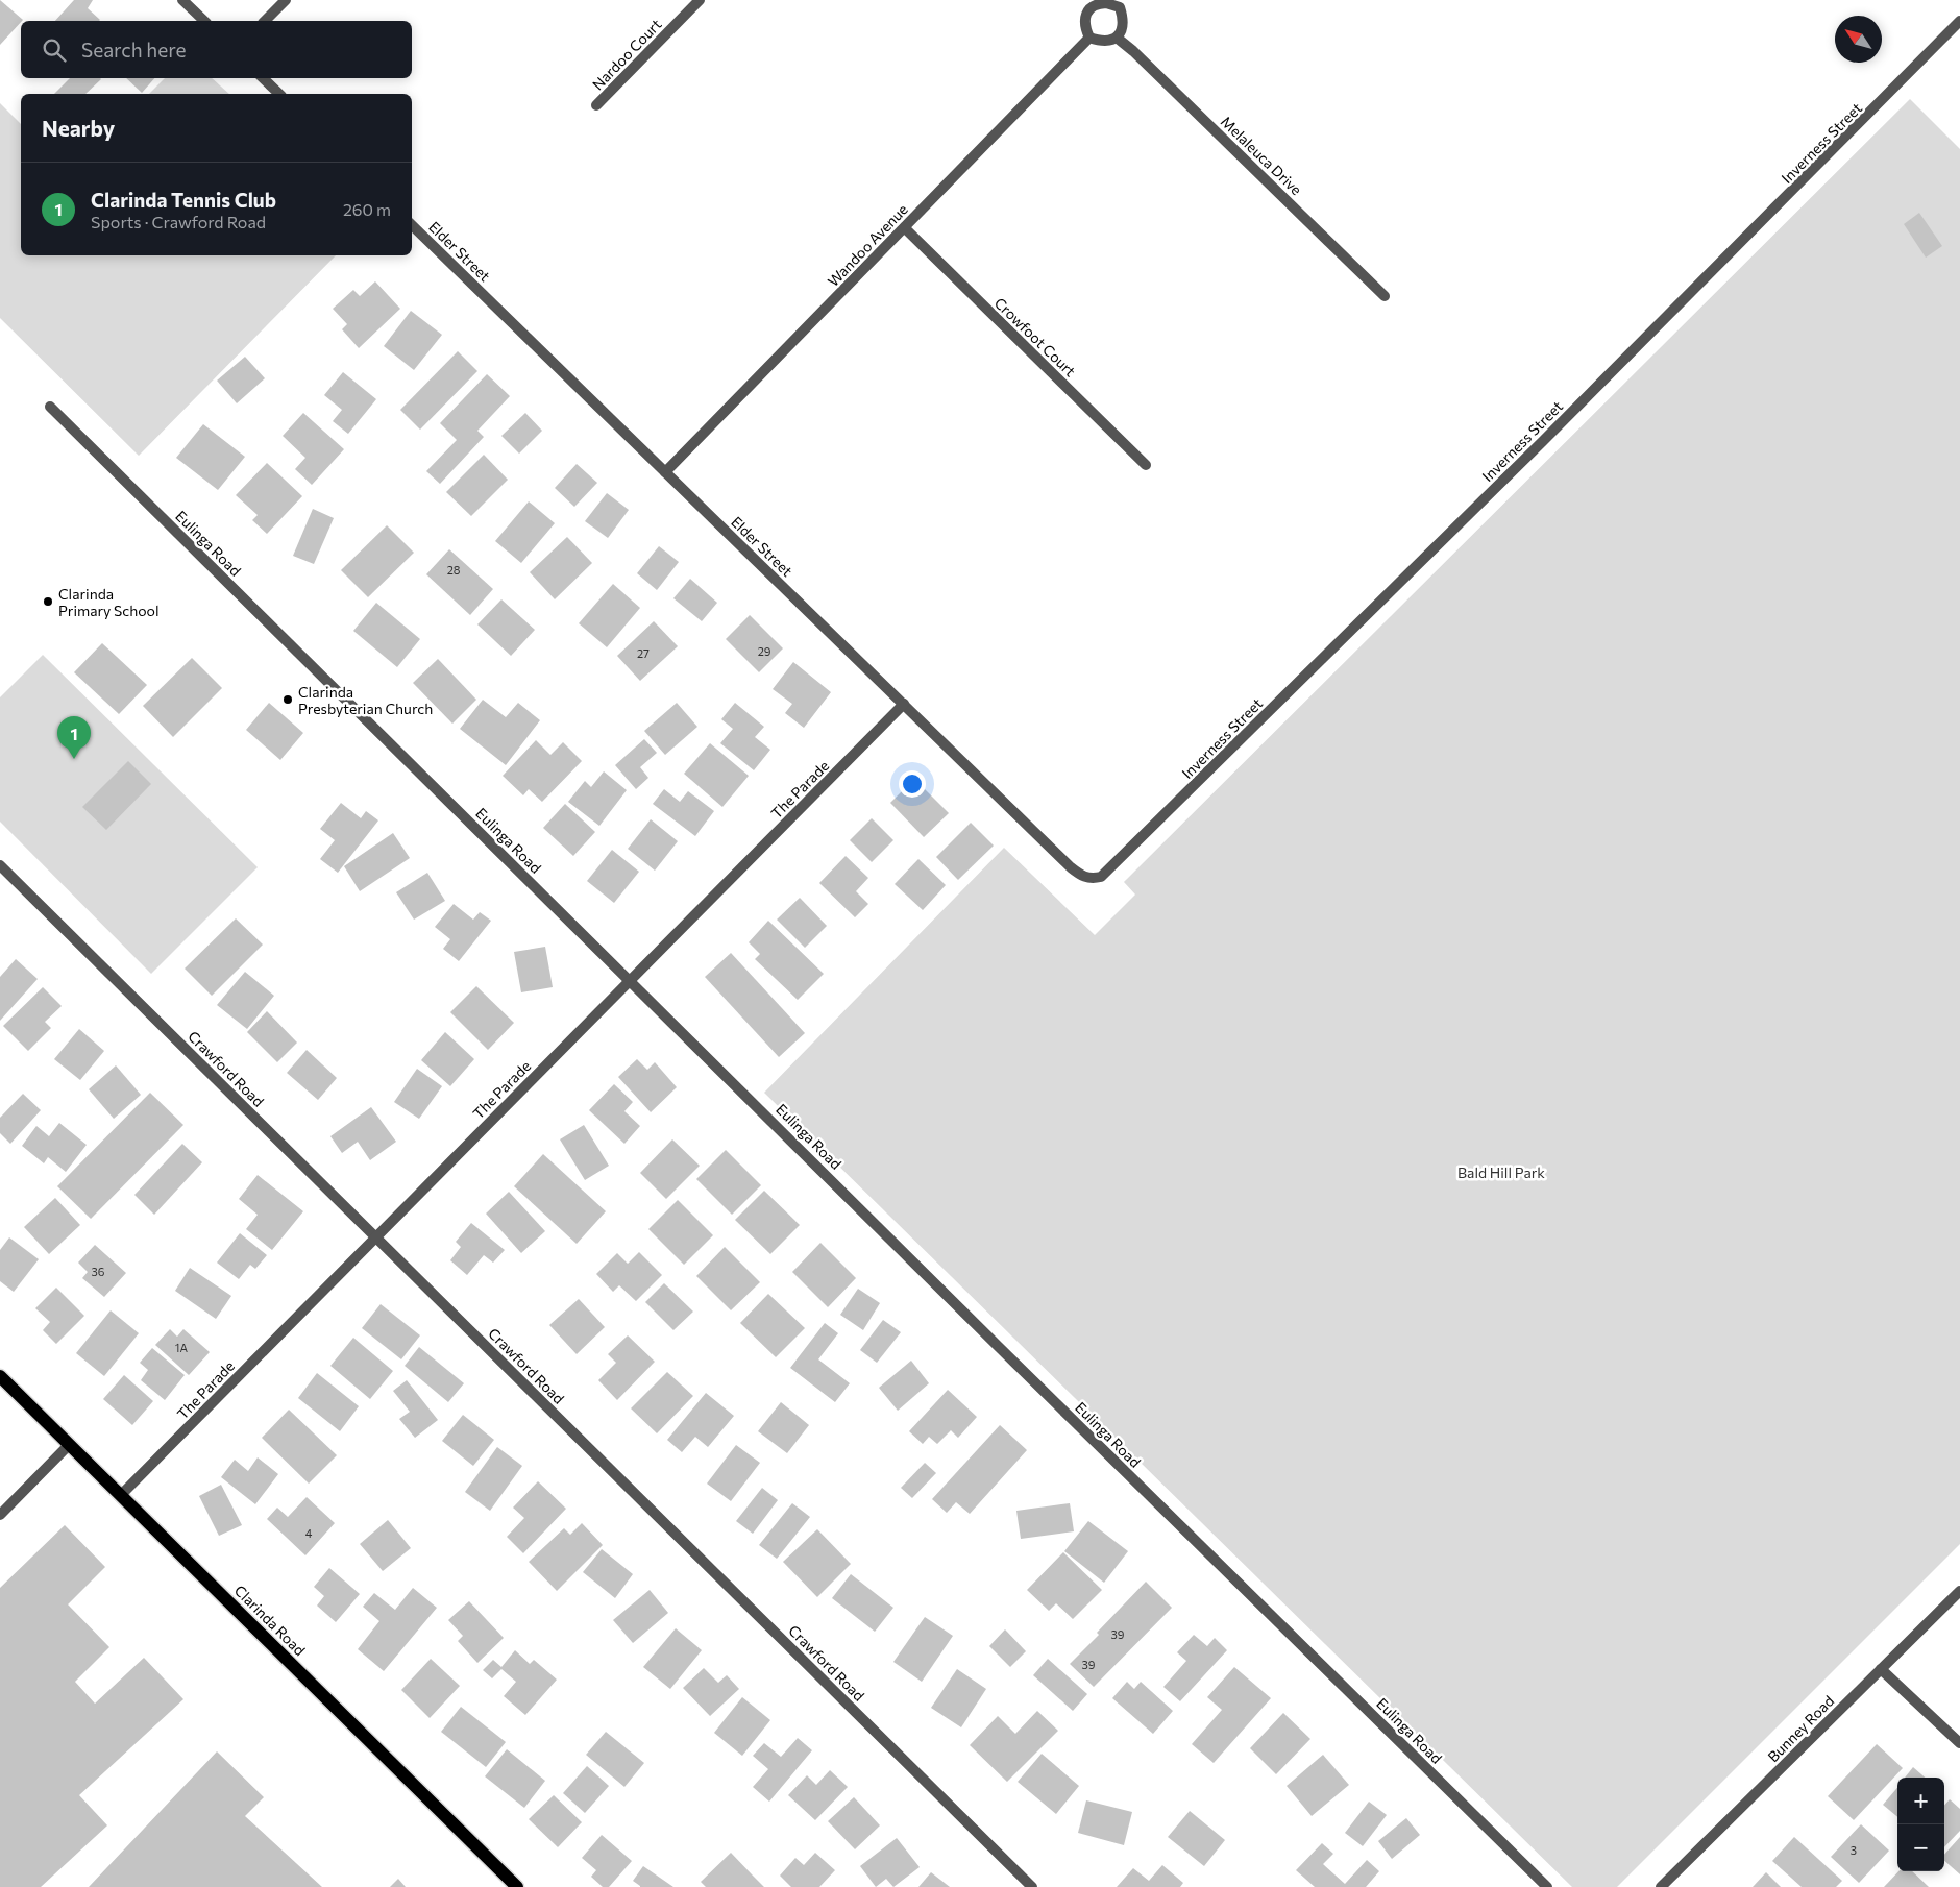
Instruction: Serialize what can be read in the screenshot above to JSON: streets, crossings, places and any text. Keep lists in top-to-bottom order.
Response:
{
  "streets": {
    "main road": ["Clarinda Road"],
    "street": [
      "Nardoo Court",
      "Inverness Street",
      "Melaleuca Drive",
      "Wandoo Avenue",
      "Elder Street",
      "Crowfoot Court",
      "Eulinga Road",
      "The Parade",
      "Crawford Road",
      "Bunney Road"
    ]
  },
  "crossings": [
    ["Inverness Street", "Elder Street"],
    ["Melaleuca Drive", "Wandoo Avenue"],
    ["Wandoo Avenue", "Elder Street"],
    ["Wandoo Avenue", "Crowfoot Court"],
    ["Elder Street", "The Parade"],
    ["Eulinga Road", "The Parade"],
    ["The Parade", "Crawford Road"],
    ["The Parade", "Clarinda Road"]
  ],
  "parks": ["Bald Hill Park"],
  "places": ["Clarinda Primary School", "Clarinda Presbyterian Church"],
  "house_numbers": [
    "28",
    "29",
    "27",
    "36",
    "1A",
    "4",
    "39",
    "39",
    "3"
  ],
  "north": "top left",
  "page": {
    "search": "Search here",
    "heading": "Nearby",
    "list": [
      {
        "mark": "1",
        "name": "Clarinda Tennis Club",
        "note": "Sports · Crawford Road",
        "value": "260 m"
      }
    ],
    "pins": "1",
    "map_buttons": ["+", "−"]
  }
}
